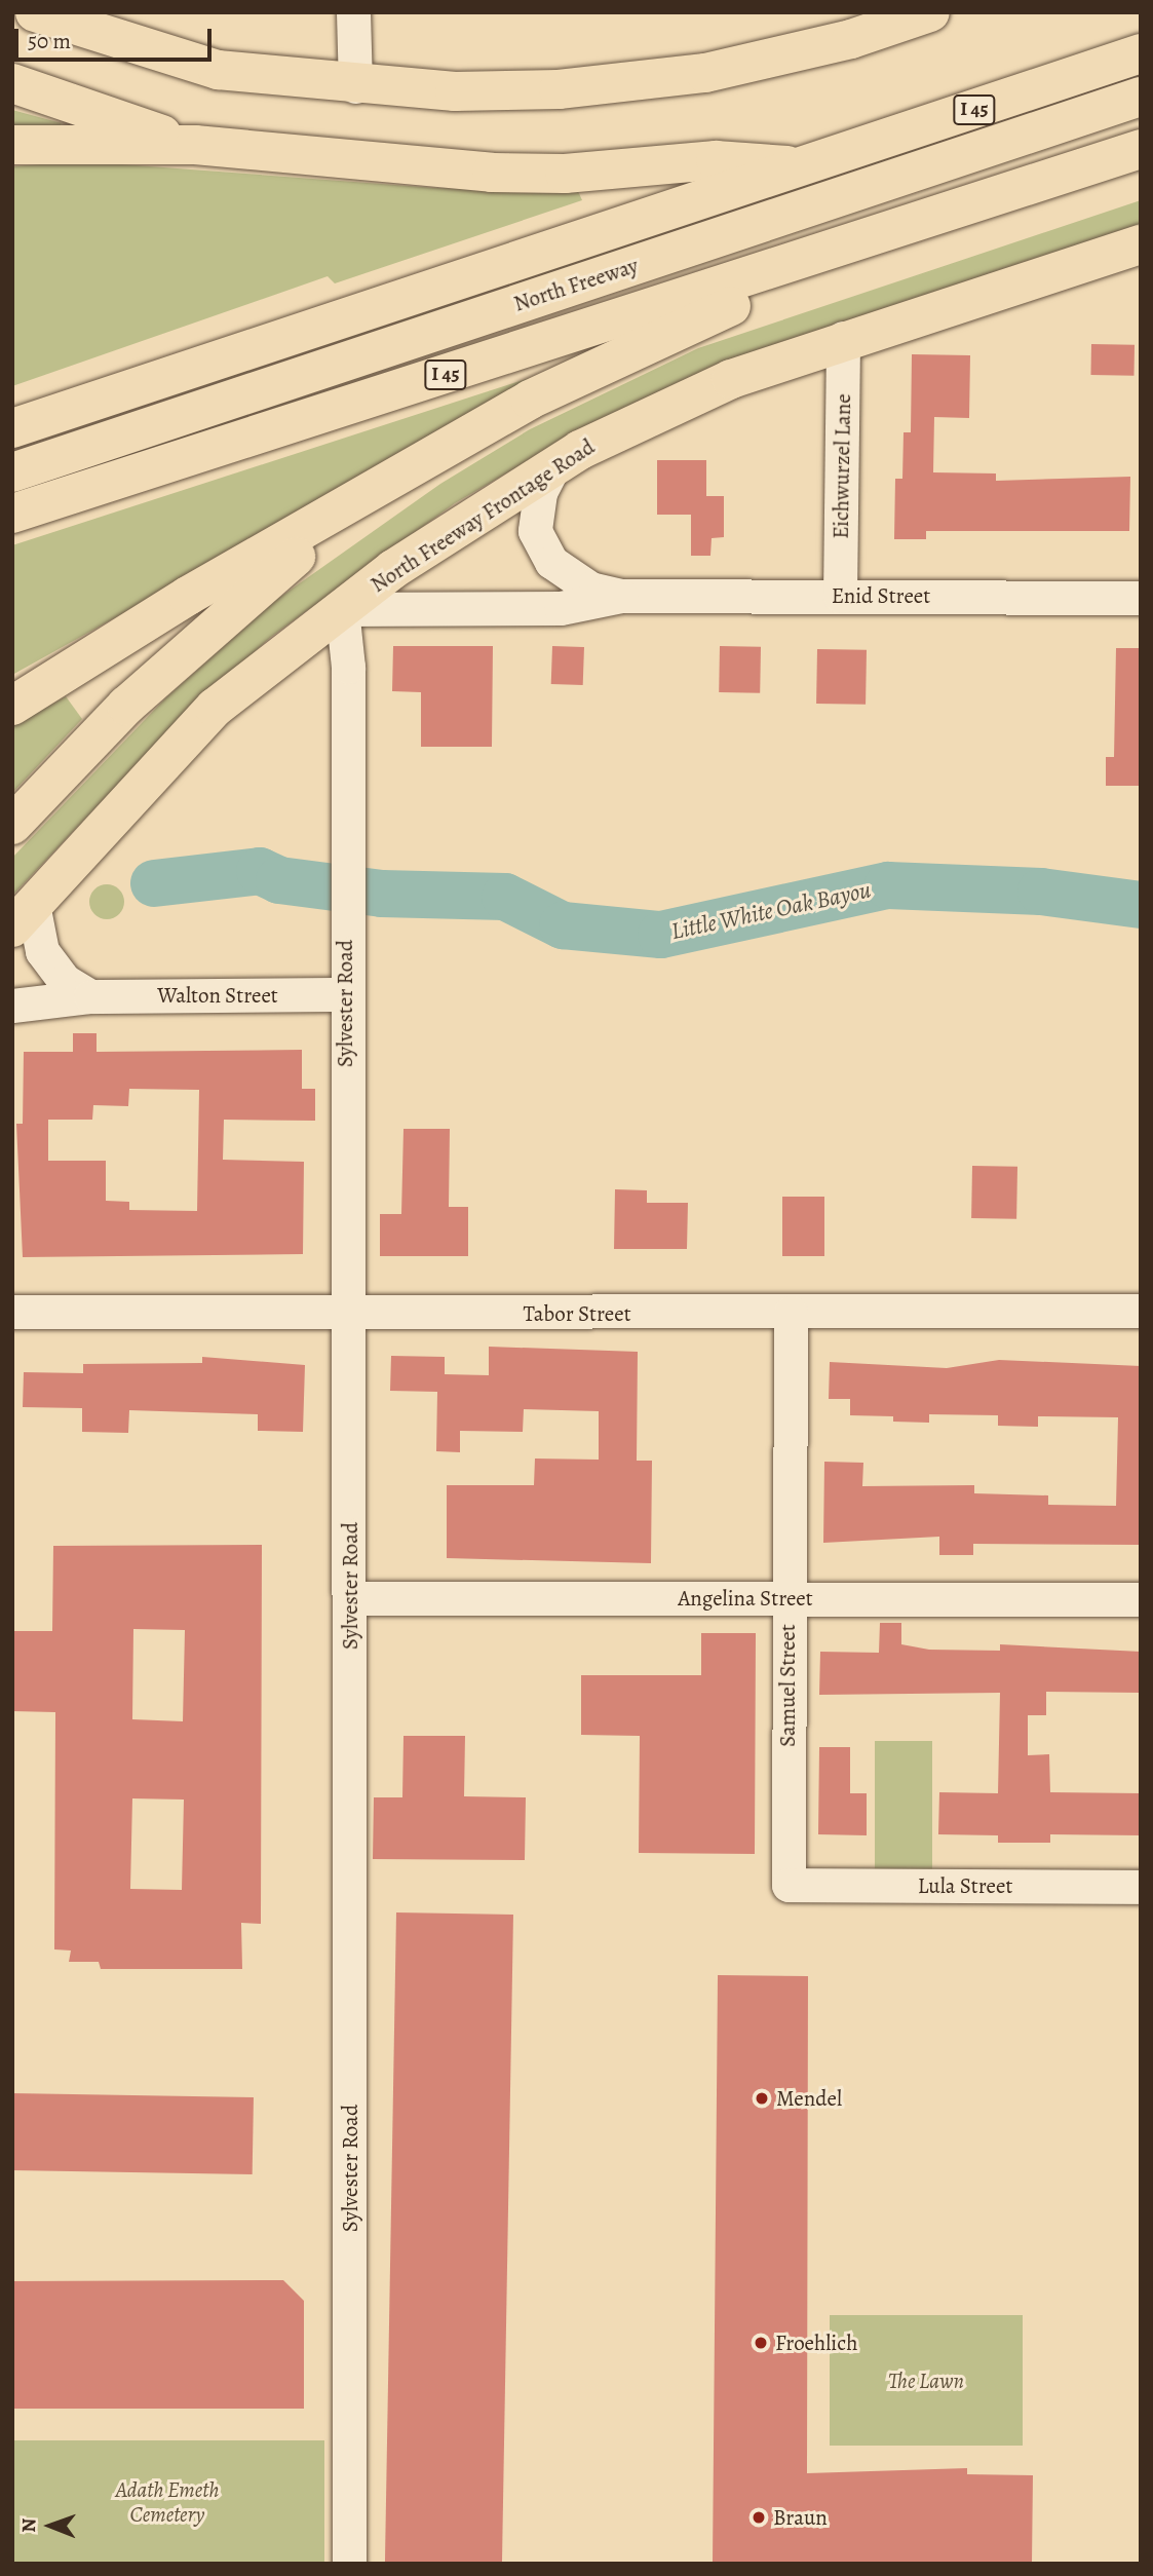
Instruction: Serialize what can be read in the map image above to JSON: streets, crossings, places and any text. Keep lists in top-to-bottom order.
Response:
{
  "streets": {
    "main road": ["I 45", "North Freeway", "North Freeway Frontage Road"],
    "street": [
      "Eichwurzel Lane",
      "Enid Street",
      "Walton Street",
      "Sylvester Road",
      "Tabor Street",
      "Angelina Street",
      "Samuel Street",
      "Lula Street"
    ]
  },
  "crossings": [
    ["Eichwurzel Lane", "North Freeway Frontage Road"],
    ["Eichwurzel Lane", "Enid Street"],
    ["North Freeway Frontage Road", "Enid Street"],
    ["North Freeway Frontage Road", "Sylvester Road"],
    ["Enid Street", "Sylvester Road"],
    ["Walton Street", "Sylvester Road"],
    ["Sylvester Road", "Tabor Street"],
    ["Sylvester Road", "Angelina Street"],
    ["Tabor Street", "Samuel Street"],
    ["Angelina Street", "Samuel Street"],
    ["Samuel Street", "Lula Street"]
  ],
  "water": ["Little White Oak Bayou"],
  "parks": ["The Lawn", "Adath Emeth Cemetery"],
  "places": ["Mendel", "Froehlich", "Braun"],
  "scale_bar": "50 m",
  "north": "left"
}
